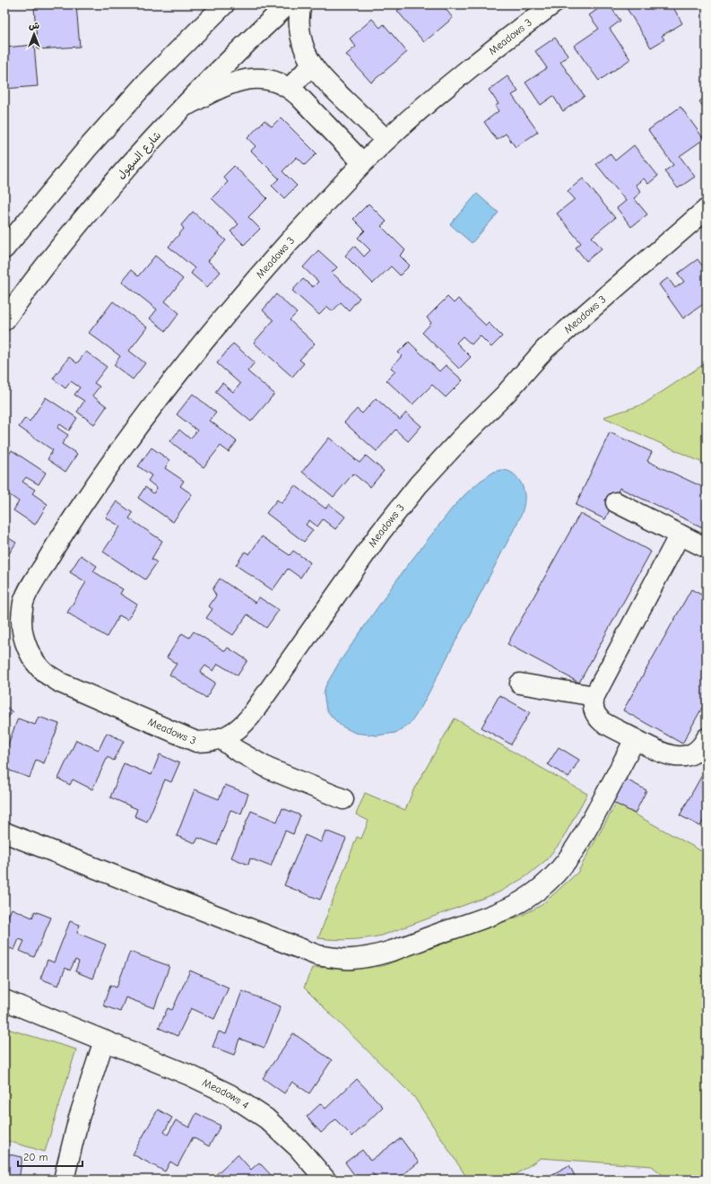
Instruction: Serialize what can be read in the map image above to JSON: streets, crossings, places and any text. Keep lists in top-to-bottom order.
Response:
{
  "streets": {
    "street": ["Meadows 3", "شارع السهول", "Meadows 4"]
  },
  "scale_bar": "20 m",
  "north": "top"
}
